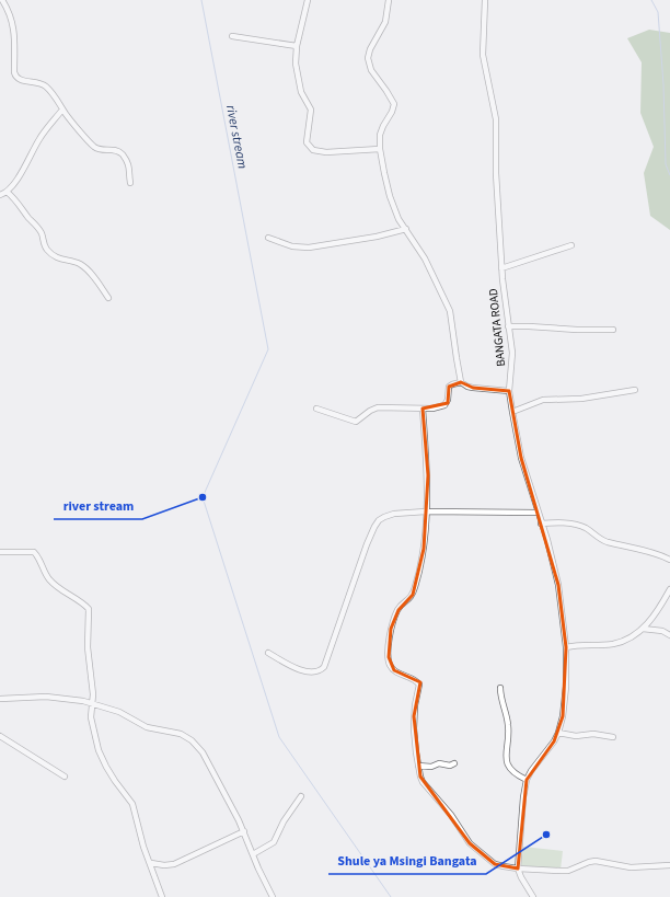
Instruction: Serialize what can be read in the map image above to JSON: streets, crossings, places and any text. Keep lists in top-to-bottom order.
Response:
{
  "streets": {
    "street": ["BANGATA ROAD"]
  },
  "water": ["river stream"],
  "places": ["river stream", "Shule ya Msingi Bangata"]
}
